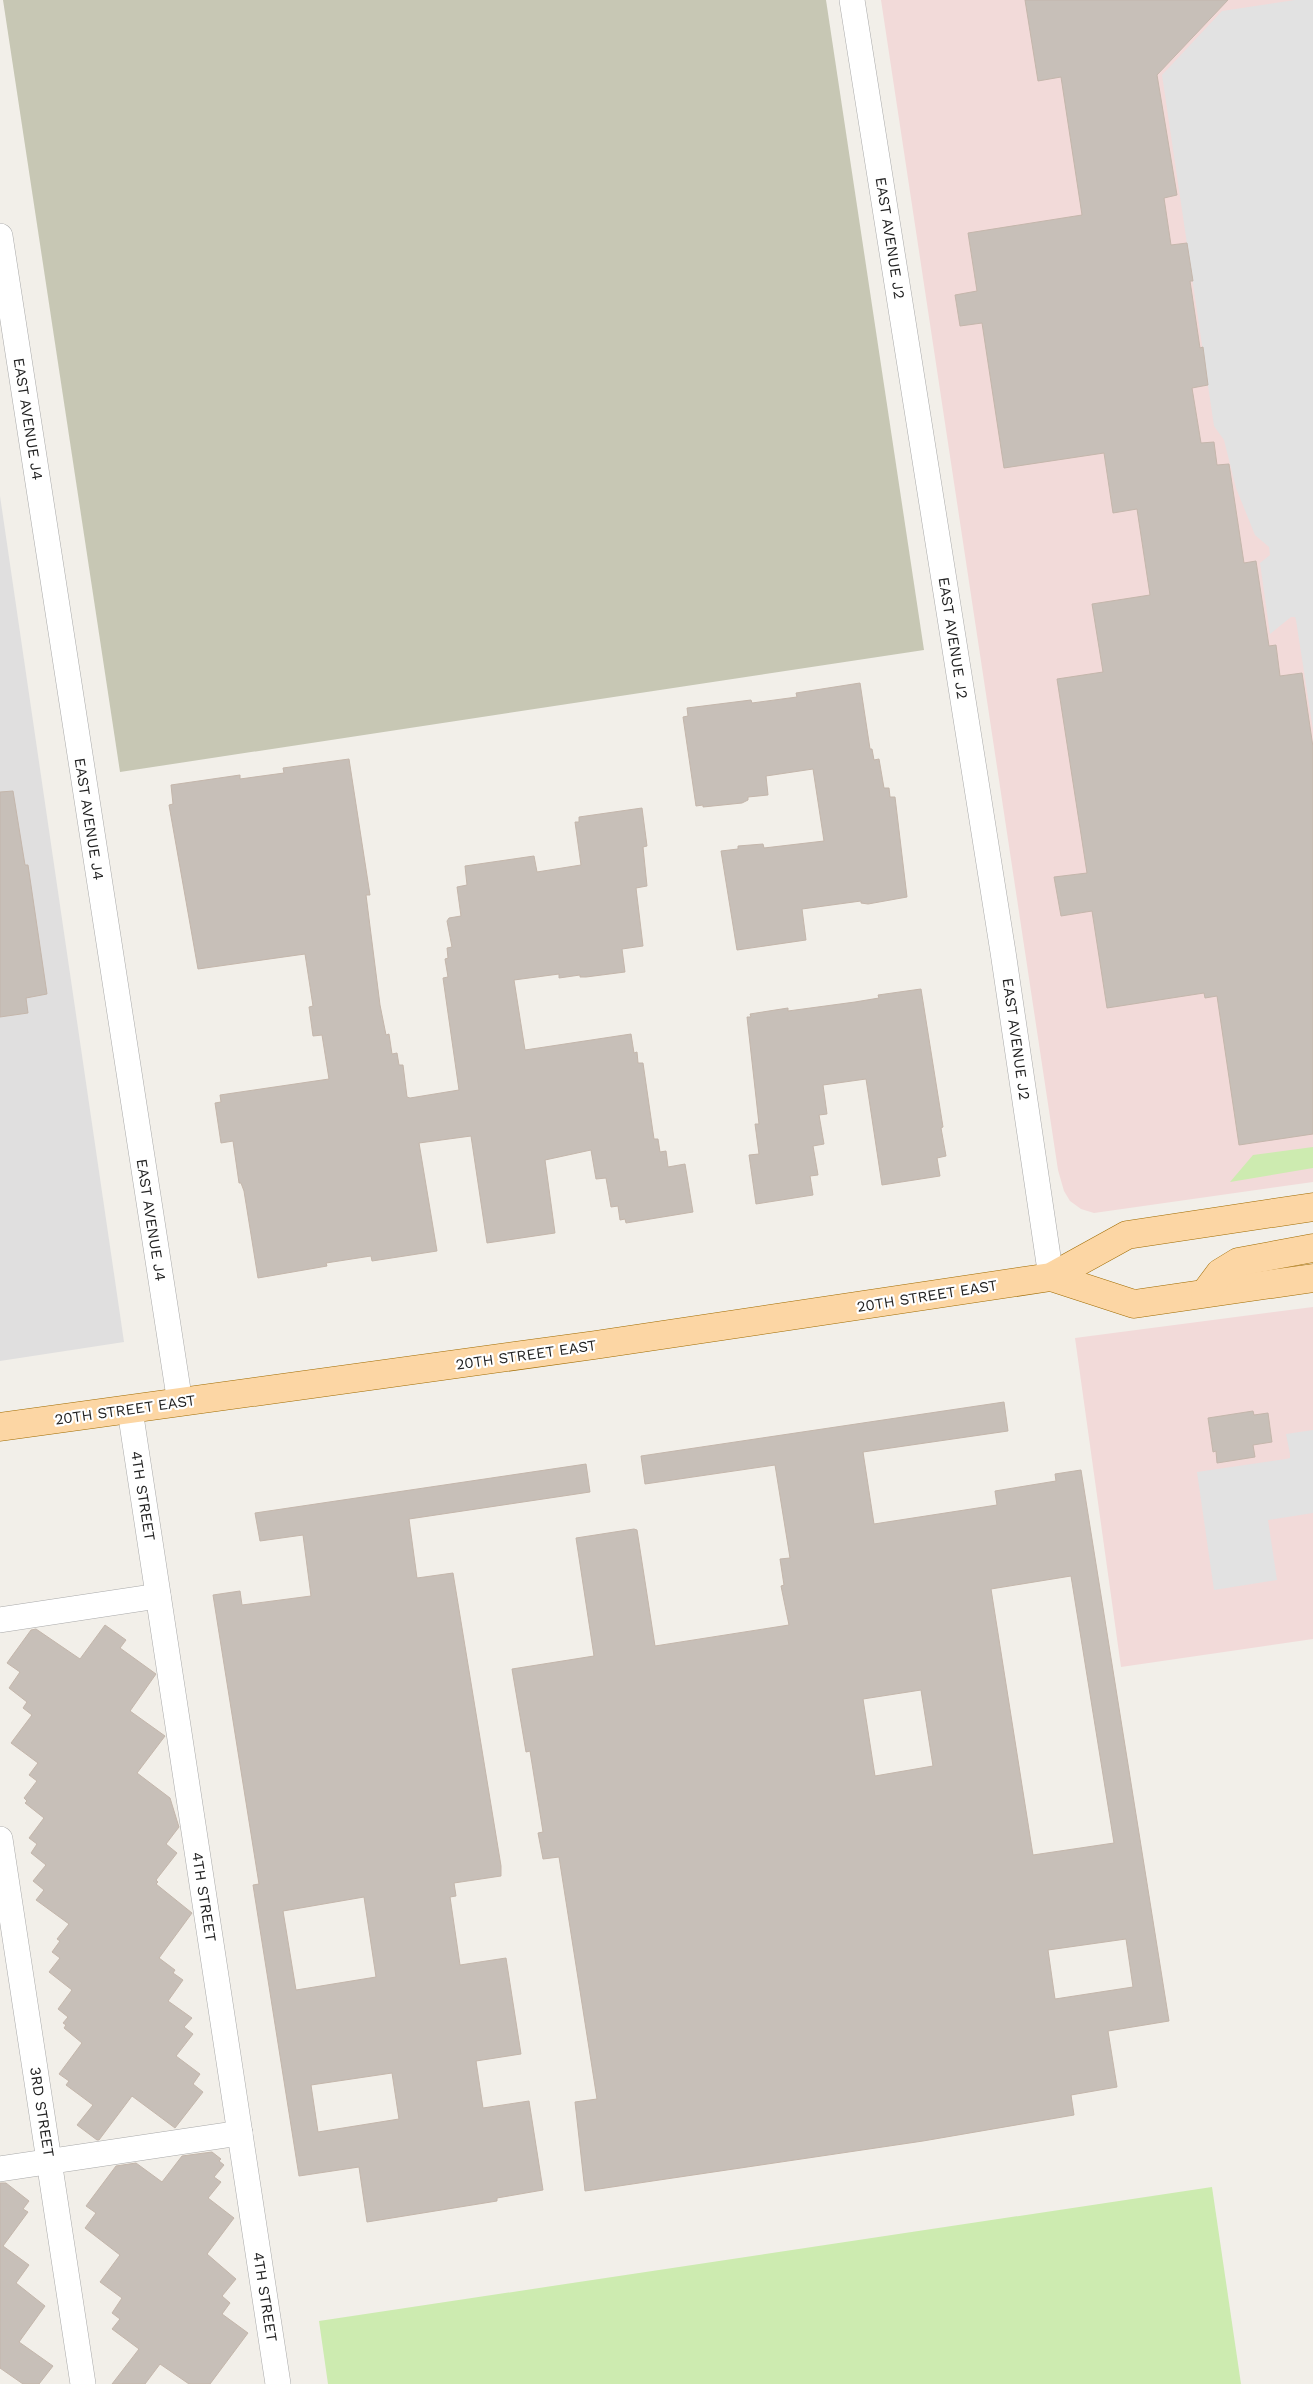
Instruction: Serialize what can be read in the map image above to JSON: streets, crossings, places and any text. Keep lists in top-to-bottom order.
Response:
{
  "streets": {
    "main road": ["20TH STREET EAST"],
    "street": [
      "EAST AVENUE J2",
      "EAST AVENUE J4",
      "4TH STREET",
      "3RD STREET"
    ]
  },
  "crossings": [
    ["EAST AVENUE J2", "20TH STREET EAST"],
    ["EAST AVENUE J4", "20TH STREET EAST"],
    ["20TH STREET EAST", "4TH STREET"]
  ]
}
